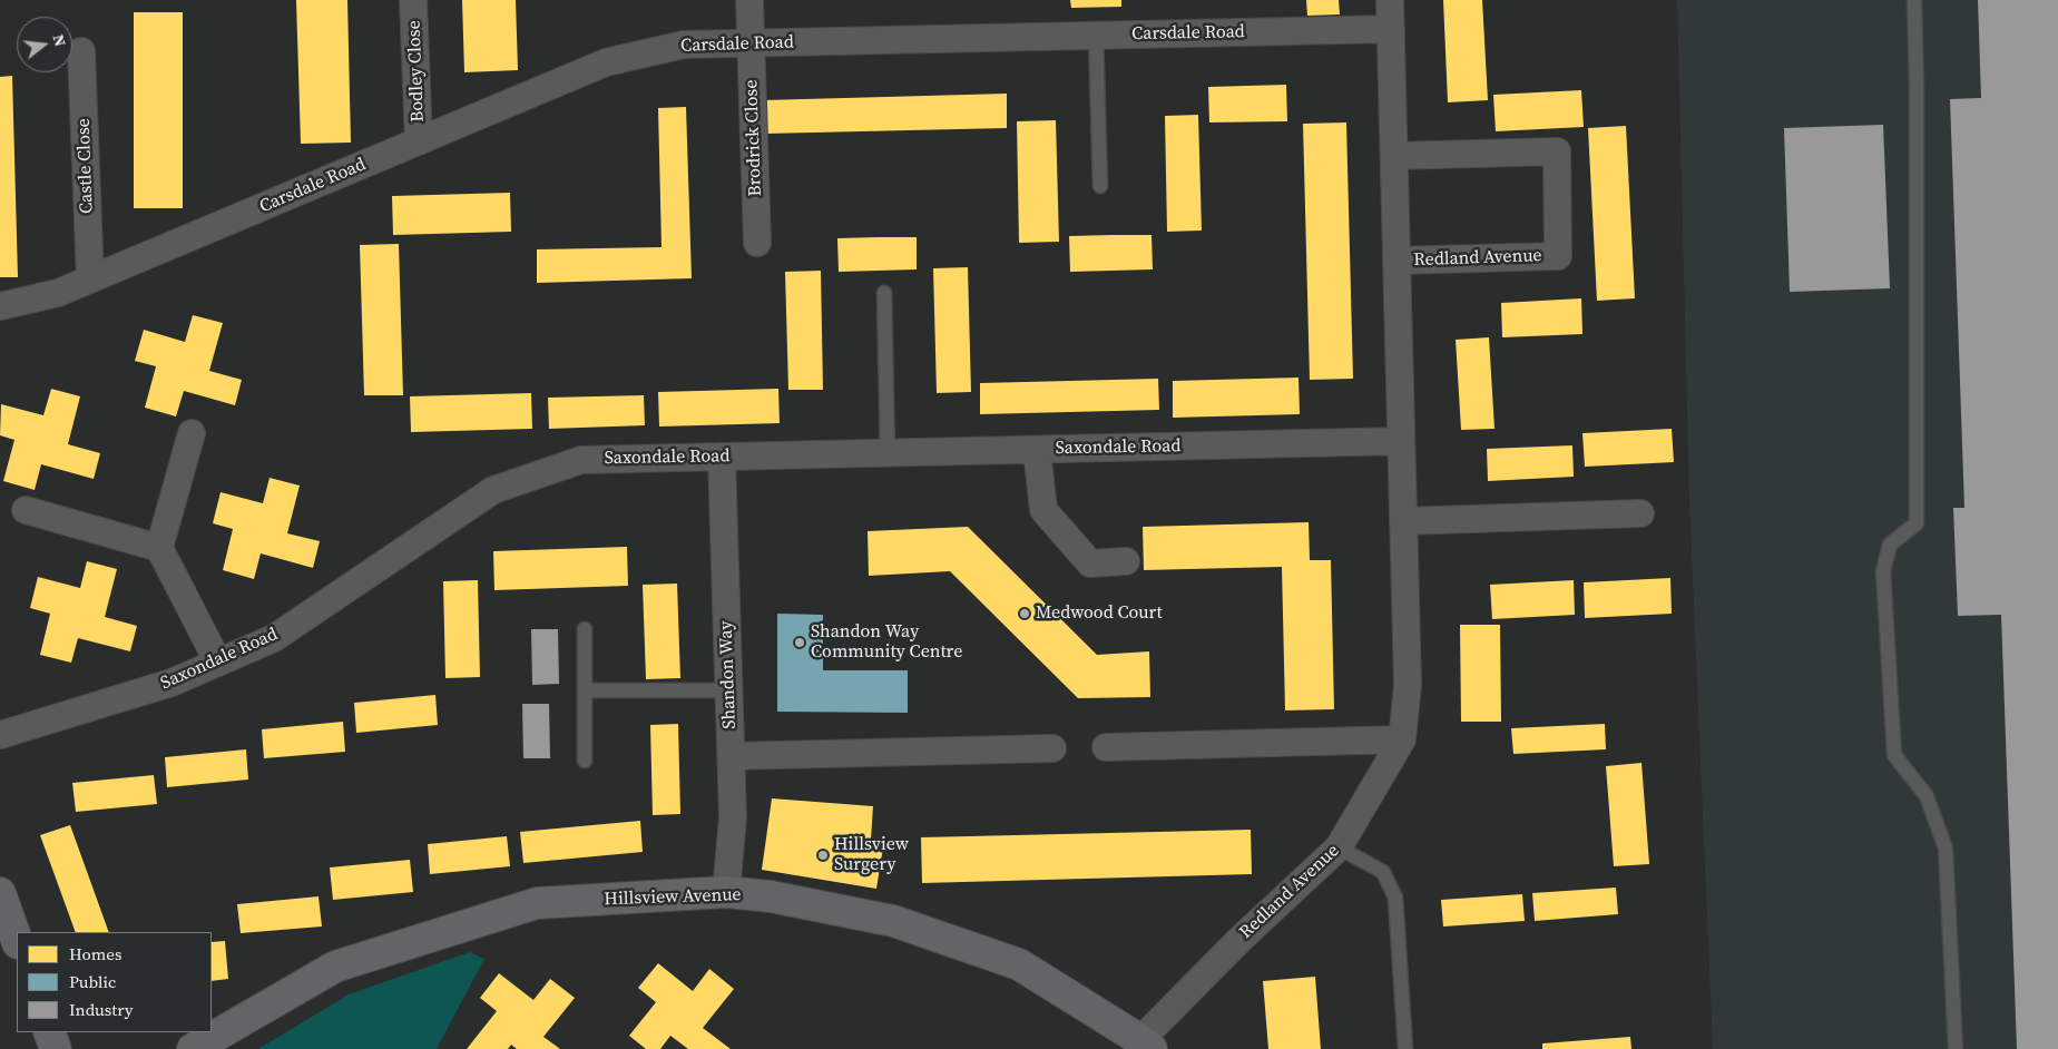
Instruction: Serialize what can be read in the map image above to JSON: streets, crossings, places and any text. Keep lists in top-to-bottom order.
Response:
{
  "streets": {
    "street": [
      "Carsdale Road",
      "Bodley Close",
      "Brodrick Close",
      "Castle Close",
      "Redland Avenue",
      "Saxondale Road",
      "Shandon Way",
      "Hillsview Avenue"
    ]
  },
  "crossings": [
    ["Carsdale Road", "Bodley Close"],
    ["Carsdale Road", "Brodrick Close"],
    ["Carsdale Road", "Castle Close"],
    ["Carsdale Road", "Redland Avenue"],
    ["Redland Avenue", "Saxondale Road"],
    ["Redland Avenue", "Hillsview Avenue"],
    ["Saxondale Road", "Shandon Way"],
    ["Shandon Way", "Hillsview Avenue"]
  ],
  "places": ["Medwood Court", "Shandon Way Community Centre", "Hillsview Surgery"],
  "legend": ["Homes", "Public", "Industry"],
  "north": "right"
}
